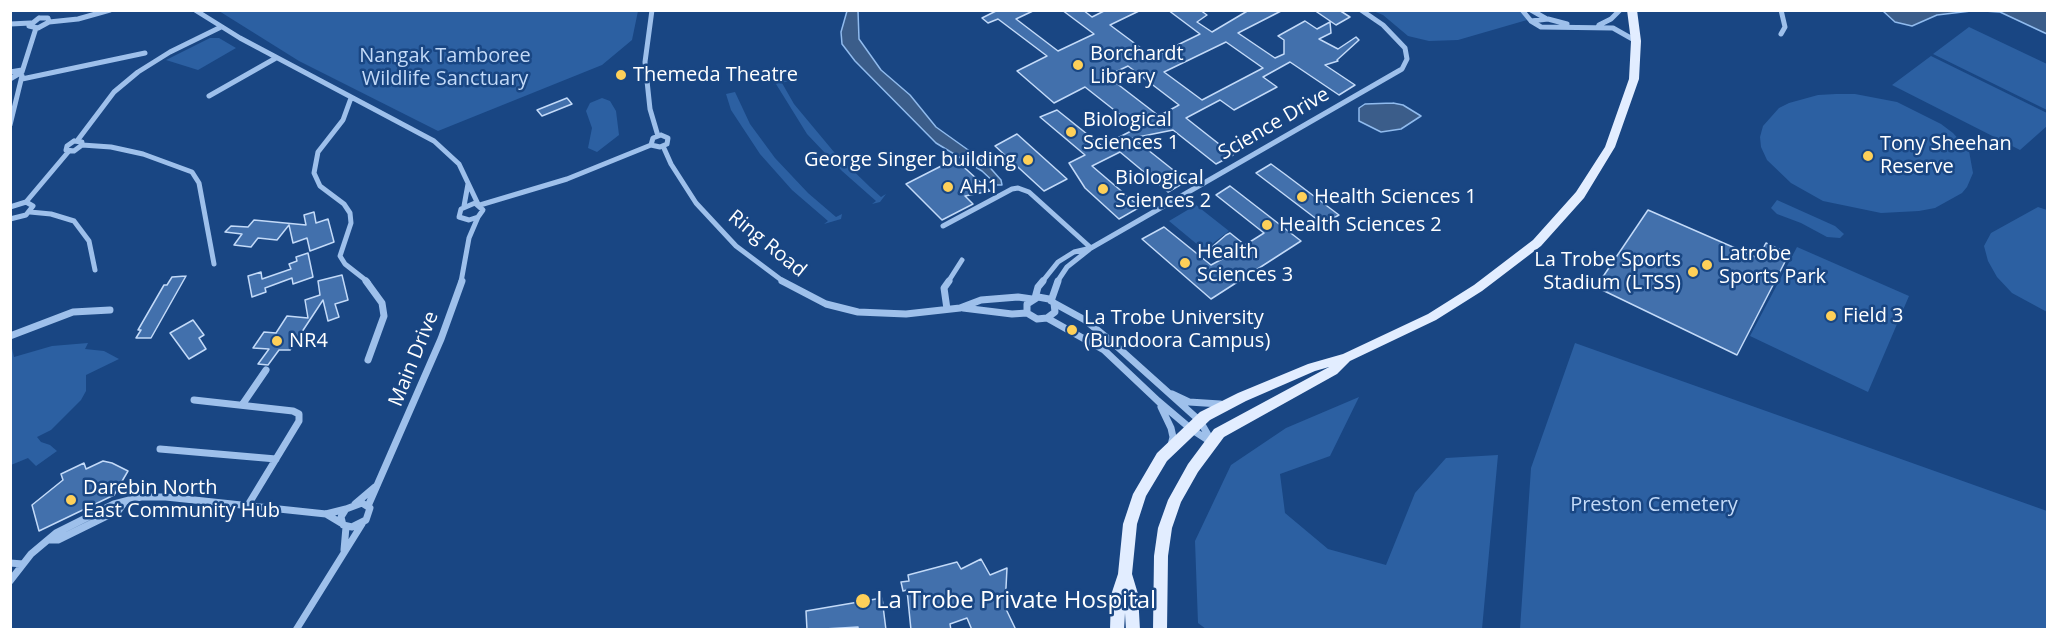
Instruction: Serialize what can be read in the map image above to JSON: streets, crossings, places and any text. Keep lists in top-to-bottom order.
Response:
{
  "streets": {
    "street": ["Science Drive", "Ring Road", "Main Drive"]
  },
  "crossings": [
    ["Science Drive", "Ring Road"]
  ],
  "parks": ["Nangak Tamboree Wildlife Sanctuary", "Preston Cemetery"],
  "places": [
    "Borchardt Library",
    "Themeda Theatre",
    "Biological Sciences 1",
    "Tony Sheehan Reserve",
    "George Singer building",
    "AH1",
    "Biological Sciences 2",
    "Health Sciences 1",
    "Health Sciences 2",
    "Health Sciences 3",
    "Latrobe Sports Park",
    "La Trobe Sports Stadium (LTSS)",
    "Field 3",
    "La Trobe University (Bundoora Campus)",
    "NR4",
    "Darebin North East Community Hub",
    "La Trobe Private Hospital"
  ]
}
